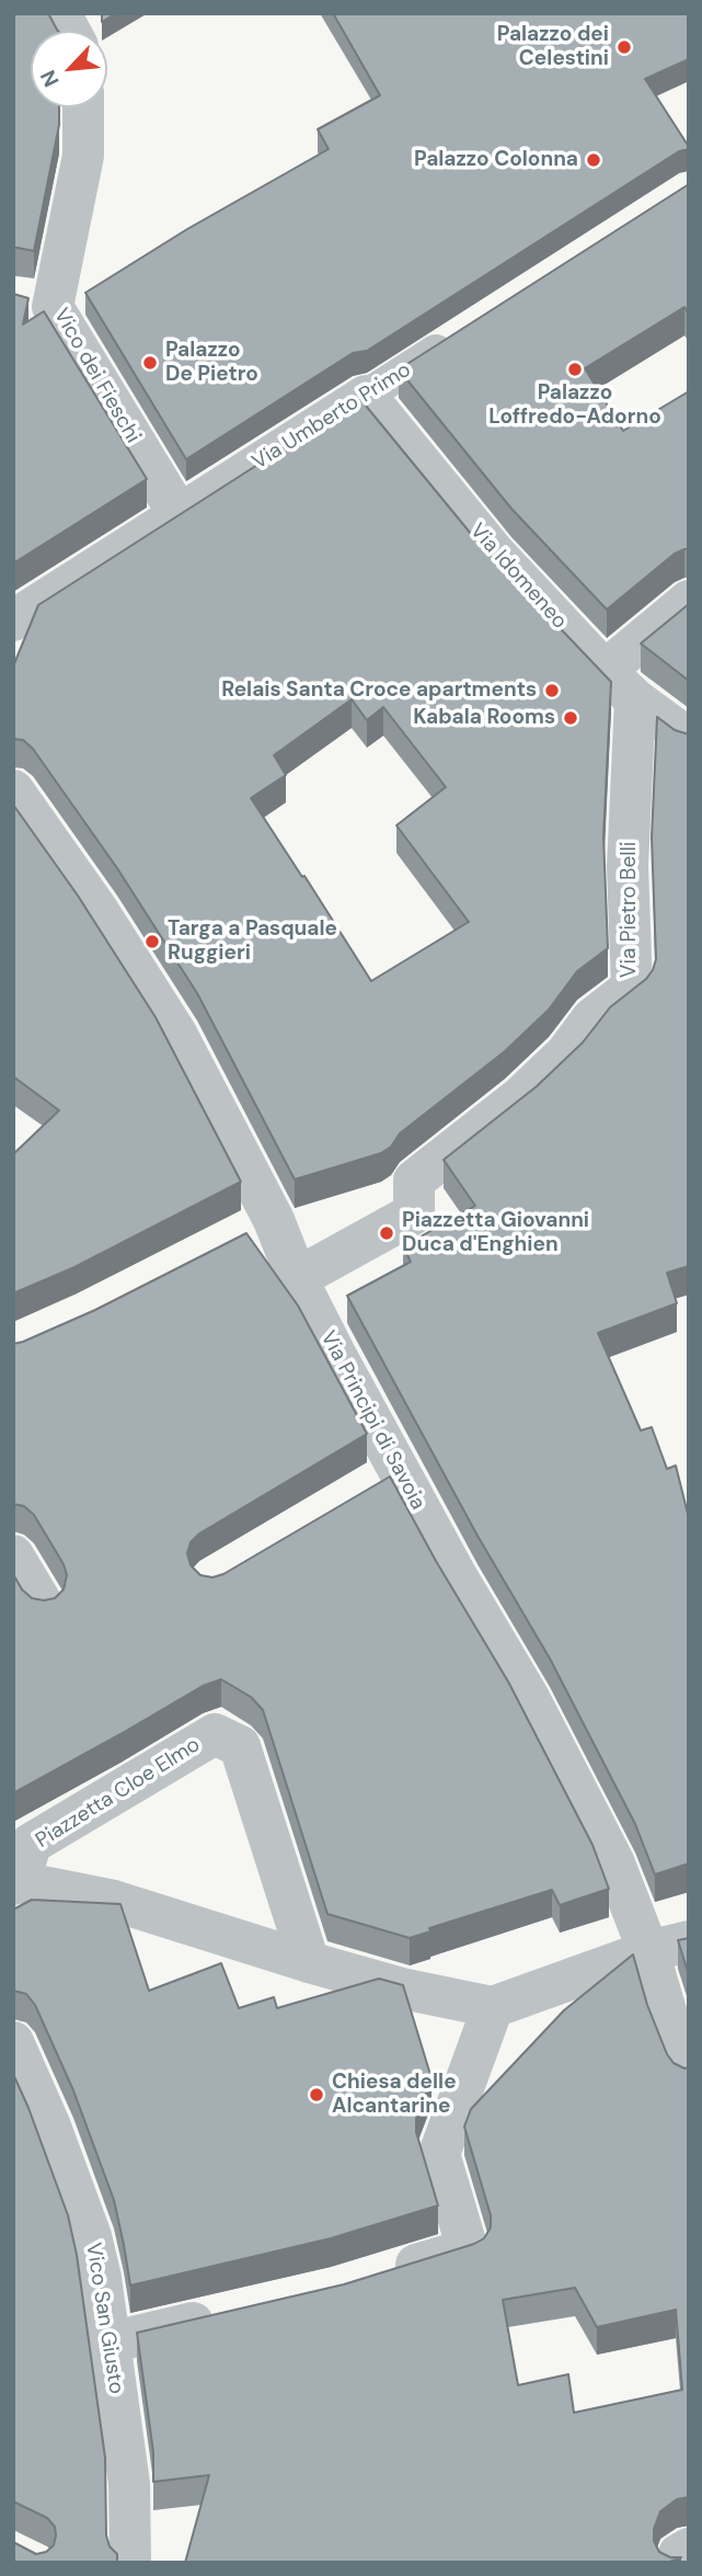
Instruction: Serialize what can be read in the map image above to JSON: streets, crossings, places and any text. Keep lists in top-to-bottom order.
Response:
{
  "streets": {
    "street": [
      "Vico dei Fieschi",
      "Via Umberto Primo",
      "Via Idomeneo",
      "Via Pietro Belli",
      "Via Principi di Savoia",
      "Piazzetta Cloe Elmo",
      "Vico San Giusto"
    ]
  },
  "crossings": [
    ["Vico dei Fieschi", "Via Umberto Primo"],
    ["Via Umberto Primo", "Via Idomeneo"],
    ["Via Idomeneo", "Via Pietro Belli"],
    ["Via Pietro Belli", "Via Principi di Savoia"]
  ],
  "places": [
    "Palazzo dei Celestini",
    "Palazzo Colonna",
    "Palazzo De Pietro",
    "Palazzo Loffredo-Adorno",
    "Relais Santa Croce apartments",
    "Kabala Rooms",
    "Targa a Pasquale Ruggieri",
    "Piazzetta Giovanni Duca d'Enghien",
    "Chiesa delle Alcantarine"
  ],
  "north": "bottom left"
}
